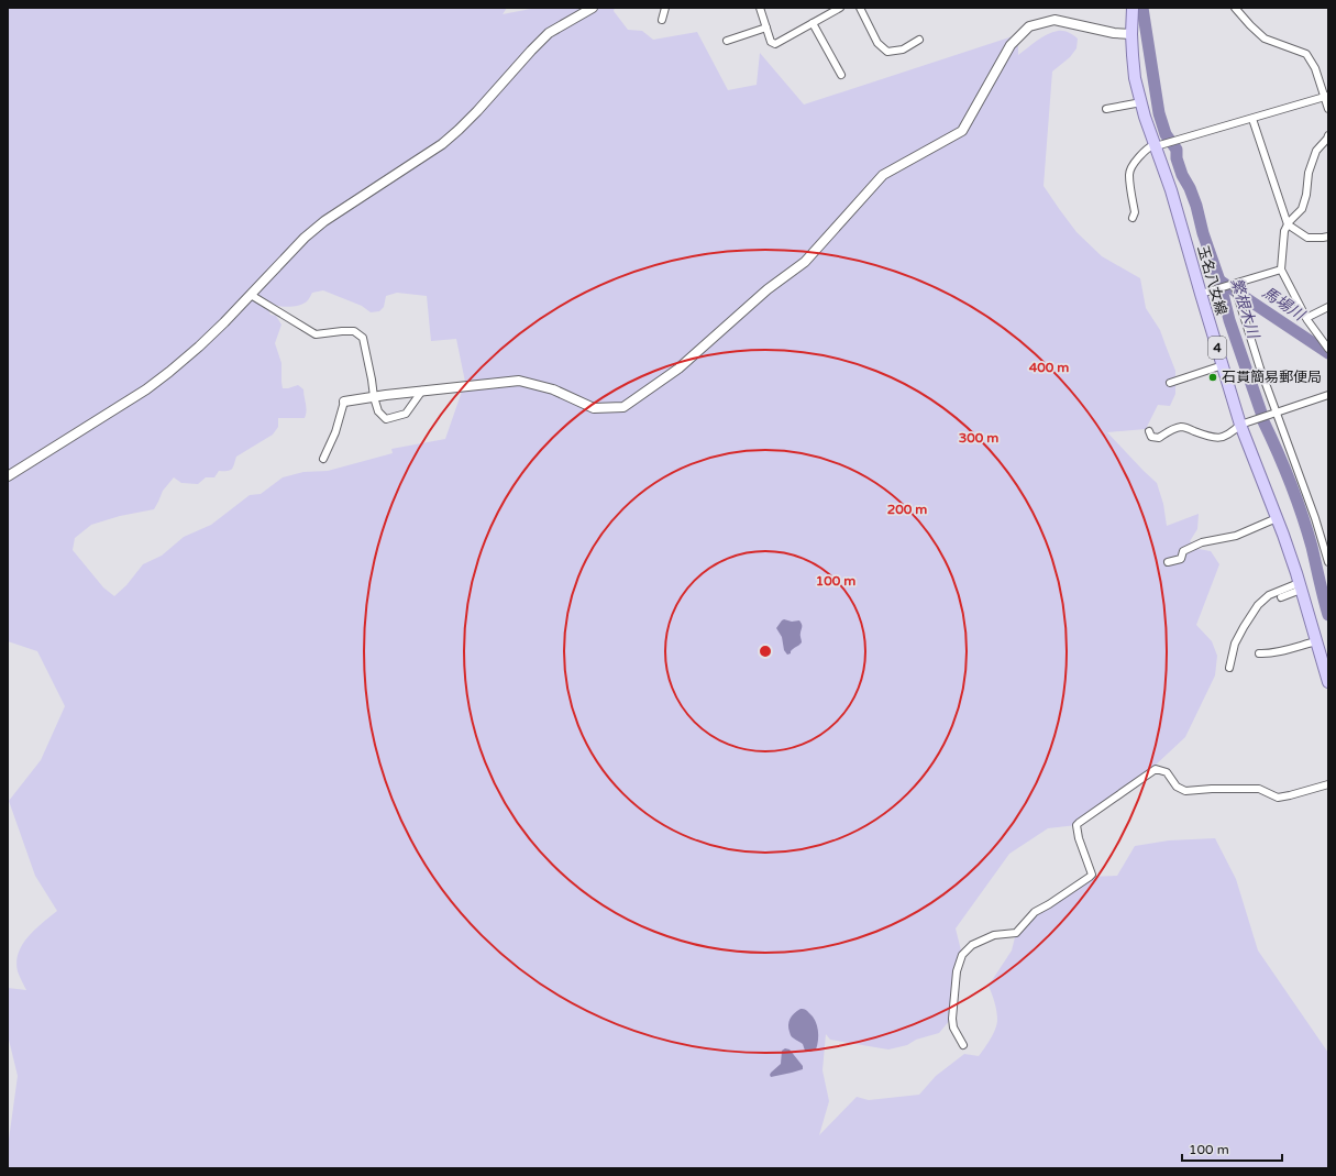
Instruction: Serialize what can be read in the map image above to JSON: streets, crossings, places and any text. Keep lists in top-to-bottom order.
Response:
{
  "streets": {
    "main road": ["玉名八女線", "4"]
  },
  "water": ["馬場川", "繁根木川"],
  "places": ["石貫簡易郵便局"],
  "scale_bar": "100 m",
  "rings": [
    "400 m",
    "300 m",
    "200 m",
    "100 m"
  ]
}
